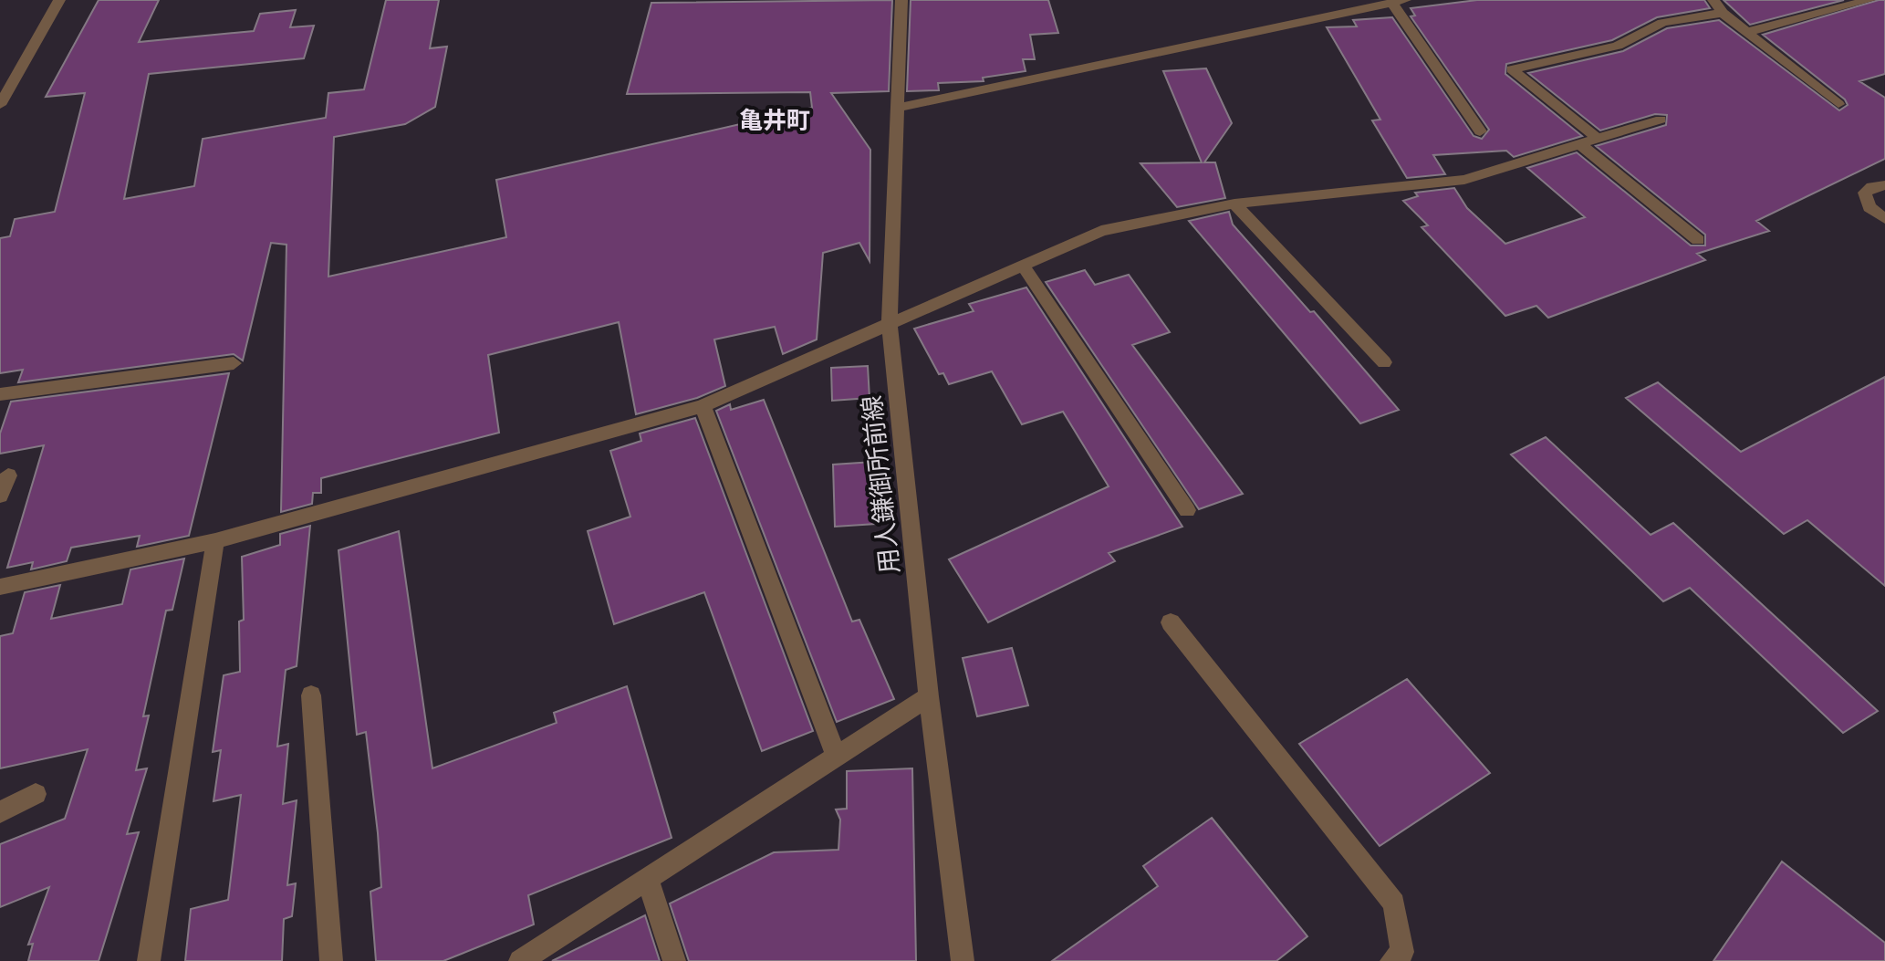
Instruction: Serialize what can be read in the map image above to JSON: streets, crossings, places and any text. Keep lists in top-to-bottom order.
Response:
{
  "streets": {
    "street": ["用人鎌御所前線"]
  },
  "districts": ["亀井町"]
}
